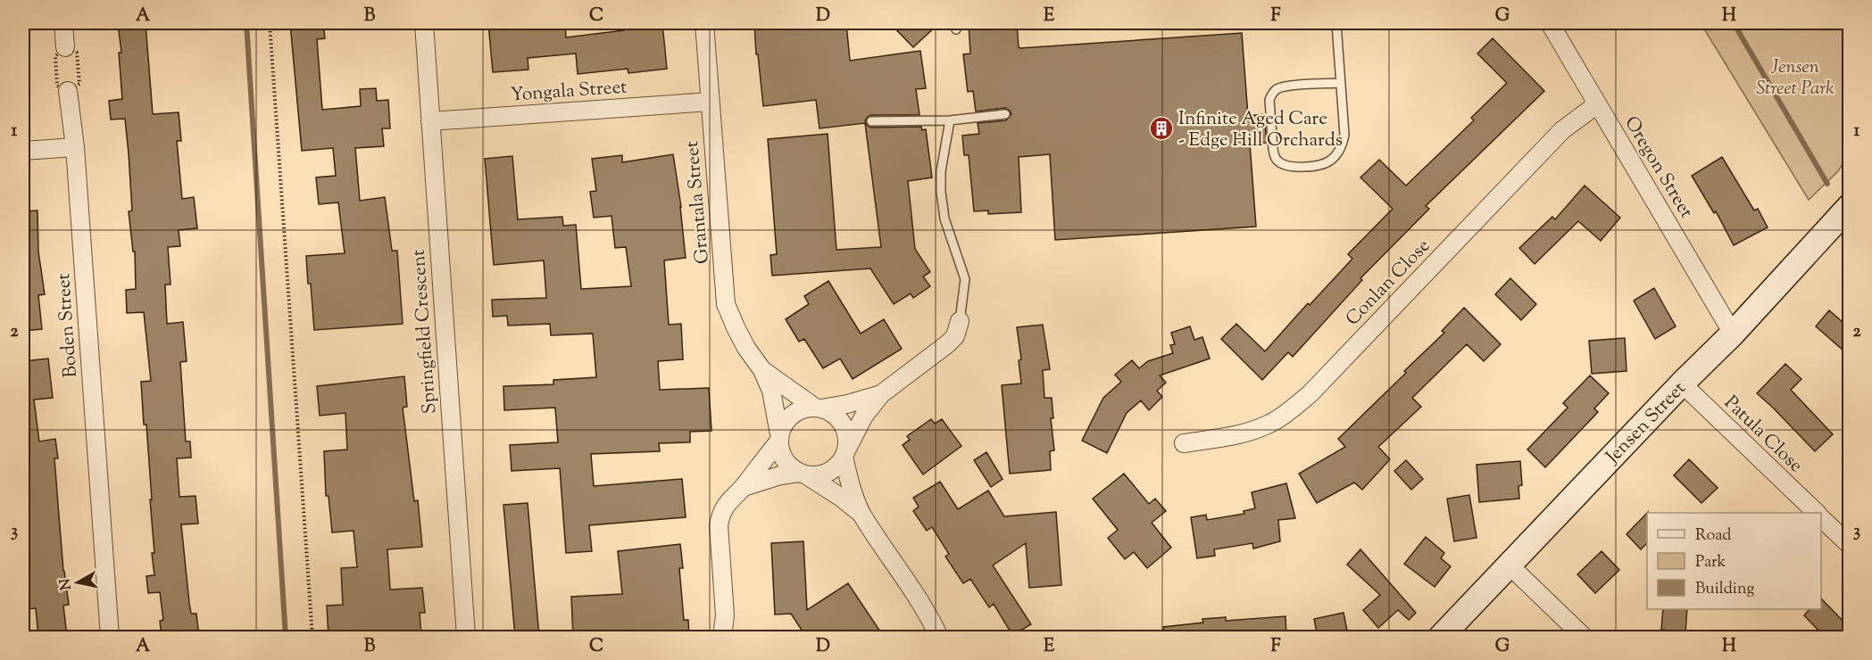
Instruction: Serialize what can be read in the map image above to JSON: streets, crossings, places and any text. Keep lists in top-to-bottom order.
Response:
{
  "streets": {
    "street": [
      "Yongala Street",
      "Oregon Street",
      "Grantala Street",
      "Conlan Close",
      "Boden Street",
      "Springfield Crescent",
      "Jensen Street",
      "Patula Close"
    ]
  },
  "crossings": [
    ["Yongala Street", "Grantala Street"],
    ["Yongala Street", "Springfield Crescent"],
    ["Oregon Street", "Conlan Close"],
    ["Oregon Street", "Jensen Street"],
    ["Jensen Street", "Patula Close"]
  ],
  "parks": ["Jensen Street Park"],
  "places": {
    "building": ["Infinite Aged Care - Edge Hill Orchards"]
  },
  "legend": ["Road", "Park", "Building"],
  "north": "left",
  "grid": {
    "columns": [
      "A",
      "B",
      "C",
      "D",
      "E",
      "F",
      "G",
      "H"
    ],
    "rows": ["1", "2", "3"]
  }
}
